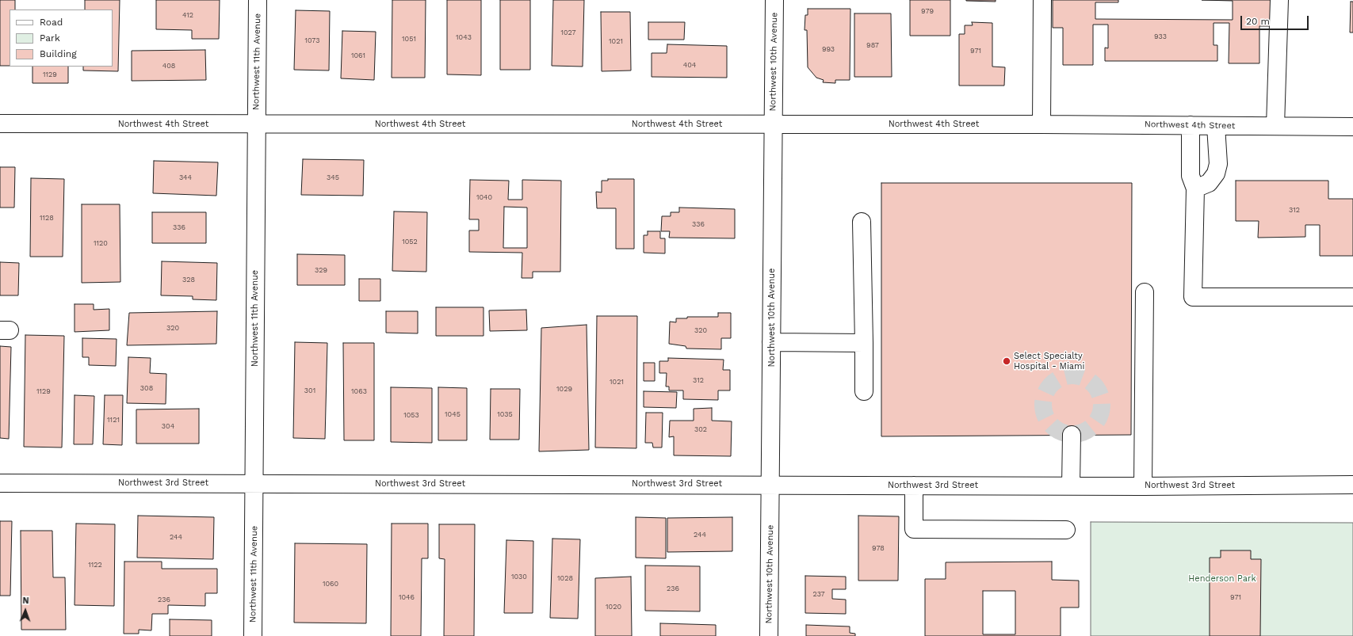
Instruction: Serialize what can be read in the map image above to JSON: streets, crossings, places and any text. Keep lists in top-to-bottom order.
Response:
{
  "streets": {
    "street": [
      "Northwest 11th Avenue",
      "Northwest 10th Avenue",
      "Northwest 4th Street",
      "Northwest 3rd Street"
    ]
  },
  "crossings": [
    ["Northwest 11th Avenue", "Northwest 4th Street"],
    ["Northwest 11th Avenue", "Northwest 3rd Street"],
    ["Northwest 10th Avenue", "Northwest 4th Street"],
    ["Northwest 10th Avenue", "Northwest 3rd Street"]
  ],
  "parks": ["Henderson Park"],
  "places": ["Select Specialty Hospital - Miami"],
  "house_numbers": [
    "979",
    "412",
    "1027",
    "933",
    "1043",
    "1051",
    "1073",
    "1021",
    "987",
    "993",
    "971",
    "1061",
    "404",
    "408",
    "1129",
    "344",
    "345",
    "1040",
    "312",
    "1128",
    "336",
    "336",
    "1052",
    "1120",
    "329",
    "328",
    "320",
    "320",
    "312",
    "1021",
    "308",
    "1029",
    "301",
    "1129",
    "1063",
    "1045",
    "1035",
    "1053",
    "1121",
    "304",
    "302",
    "244",
    "244",
    "978",
    "1122",
    "1030",
    "1028",
    "1060",
    "236",
    "237",
    "1046",
    "971",
    "236",
    "1020"
  ],
  "legend": ["Road", "Park", "Building"],
  "scale_bar": "20 m",
  "north": "top"
}
